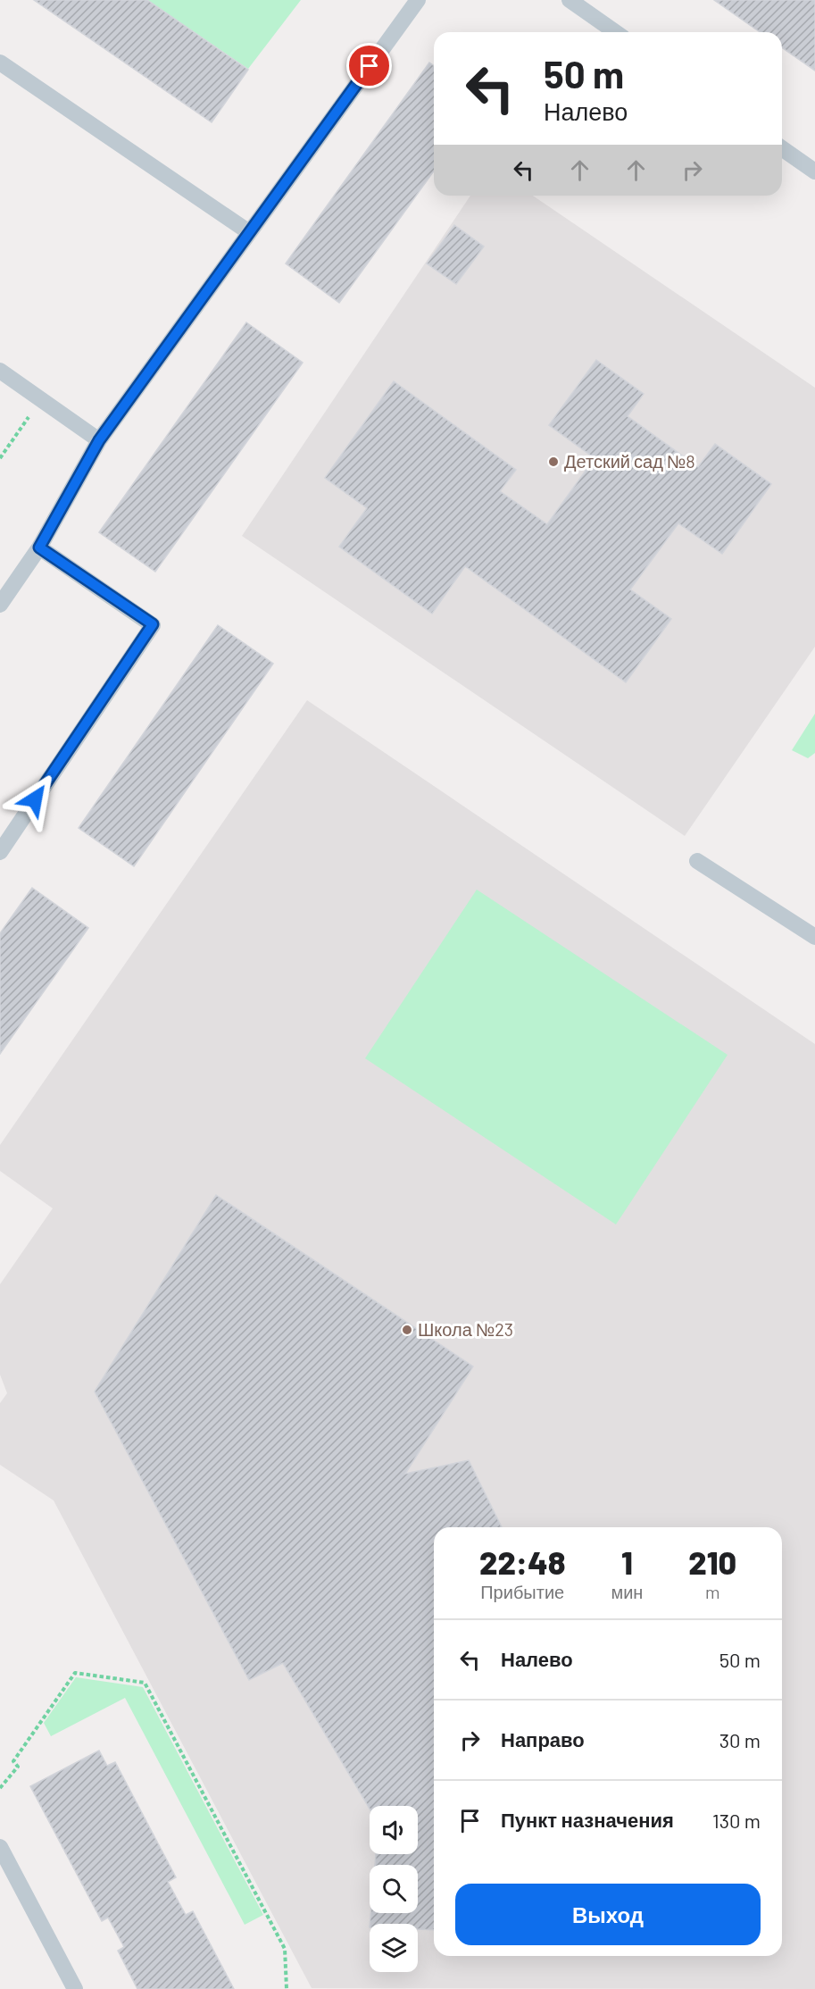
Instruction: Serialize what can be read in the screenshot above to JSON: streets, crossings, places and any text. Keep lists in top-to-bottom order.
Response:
{
  "places": ["Детский сад №8", "Школа №23"],
  "page": {
    "turn": ["50 m", "Налево"],
    "eta": [
      "22:48",
      "Прибытие",
      "1",
      "мин",
      "210",
      "m"
    ],
    "list": [
      {
        "name": "Налево",
        "value": "50 m"
      },
      {
        "name": "Направо",
        "value": "30 m"
      },
      {
        "name": "Пункт назначения",
        "value": "130 m"
      }
    ],
    "buttons": "Выход"
  }
}
